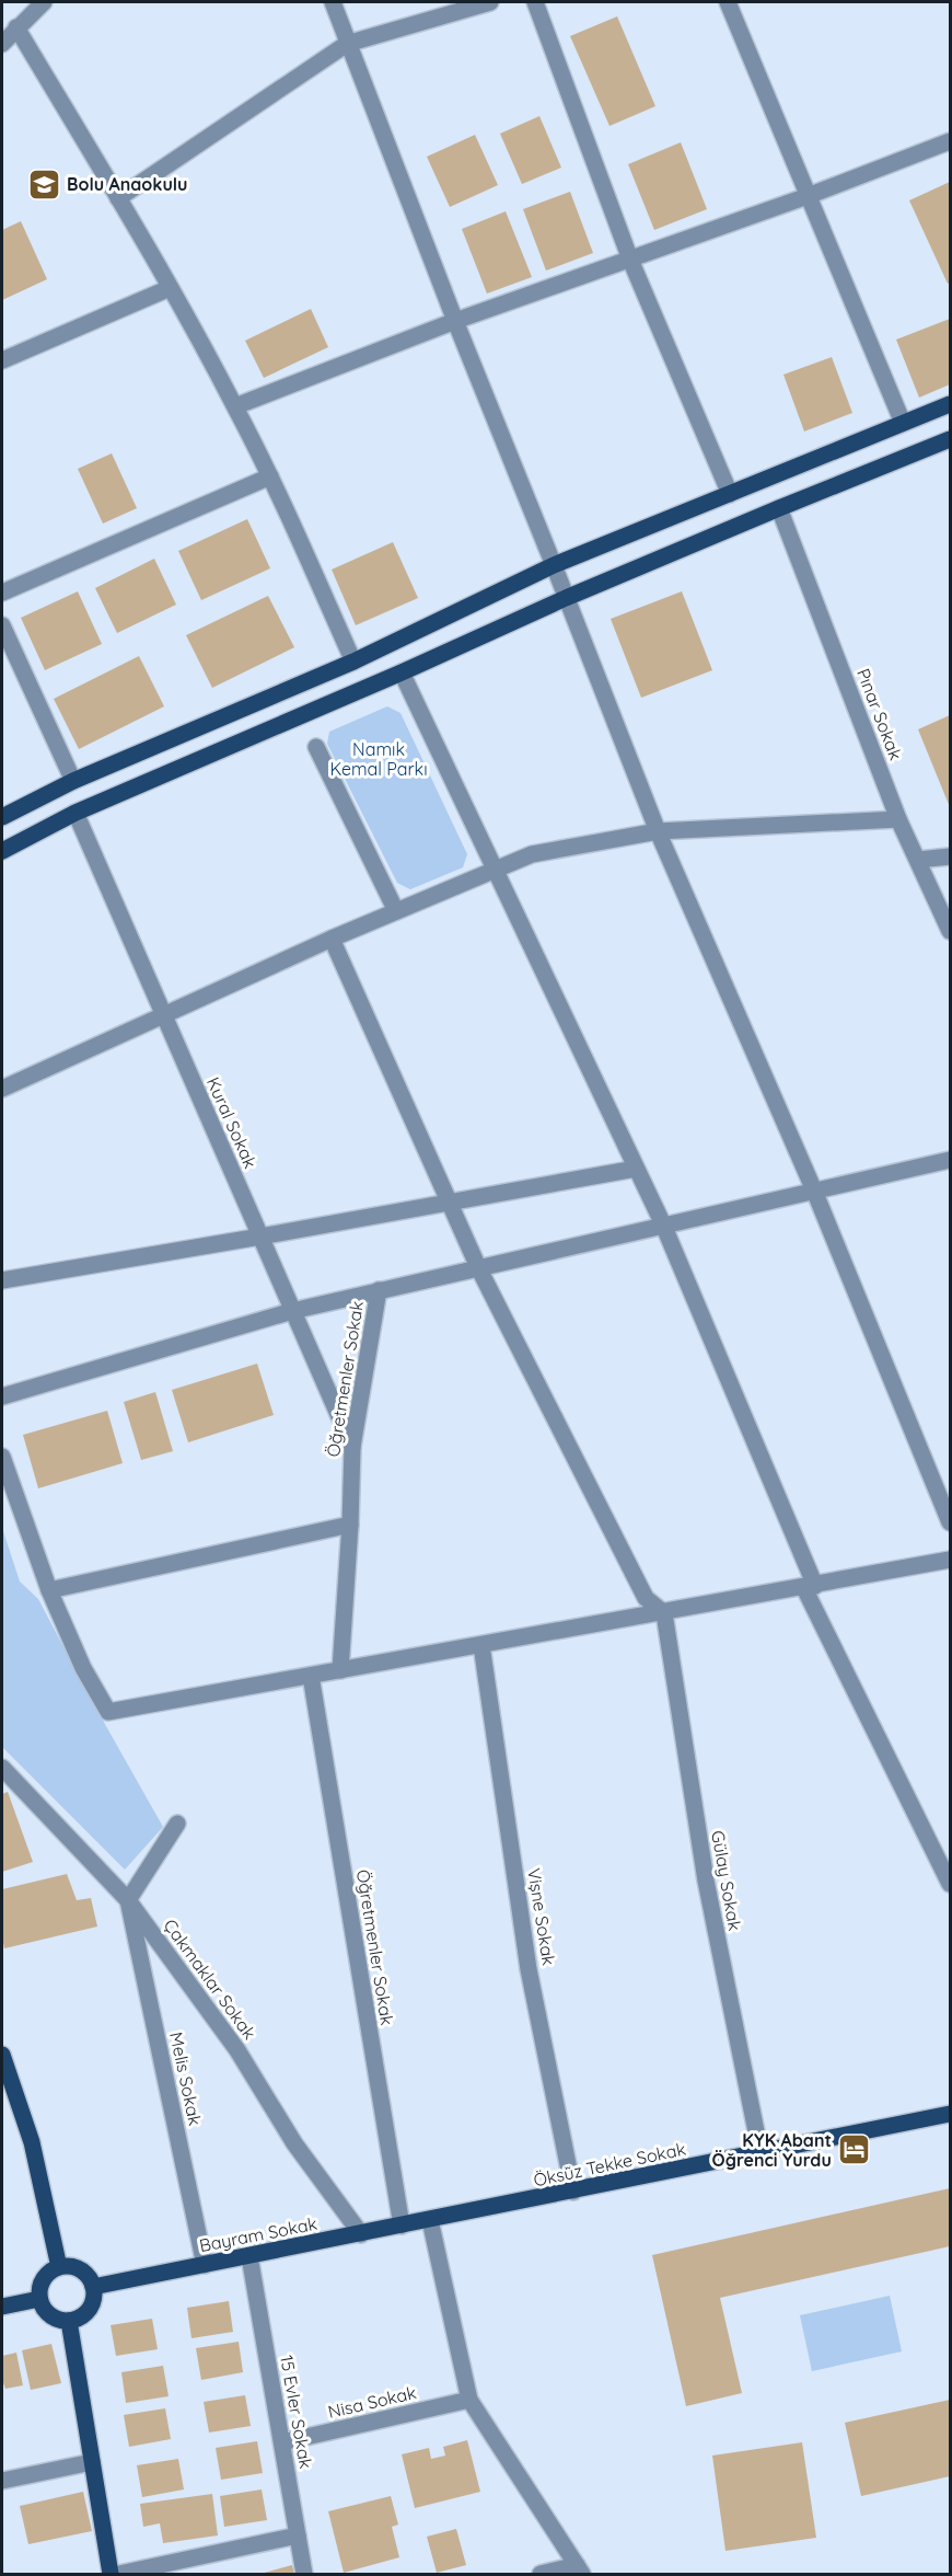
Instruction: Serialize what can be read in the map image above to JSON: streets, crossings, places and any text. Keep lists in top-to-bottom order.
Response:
{
  "streets": {
    "main road": ["Öksüz Tekke Sokak", "Bayram Sokak"],
    "street": [
      "Pınar Sokak",
      "Kural Sokak",
      "Öğretmenler Sokak",
      "Gülay Sokak",
      "Vişne Sokak",
      "Çakmaklar Sokak",
      "Melis Sokak",
      "Nisa Sokak",
      "15 Evler Sokak"
    ]
  },
  "crossings": [
    ["Kural Sokak", "Öğretmenler Sokak"],
    ["Öğretmenler Sokak", "Bayram Sokak"],
    ["Gülay Sokak", "Öksüz Tekke Sokak"],
    ["Vişne Sokak", "Öksüz Tekke Sokak"],
    ["Çakmaklar Sokak", "Melis Sokak"],
    ["Çakmaklar Sokak", "Bayram Sokak"],
    ["Melis Sokak", "Bayram Sokak"],
    ["Öksüz Tekke Sokak", "Bayram Sokak"],
    ["Bayram Sokak", "15 Evler Sokak"],
    ["Nisa Sokak", "15 Evler Sokak"]
  ],
  "parks": ["Namık Kemal Parkı"],
  "places": {
    "school or university": ["Bolu Anaokulu"],
    "hotel": ["KYK Abant Öğrenci Yurdu"]
  }
}
